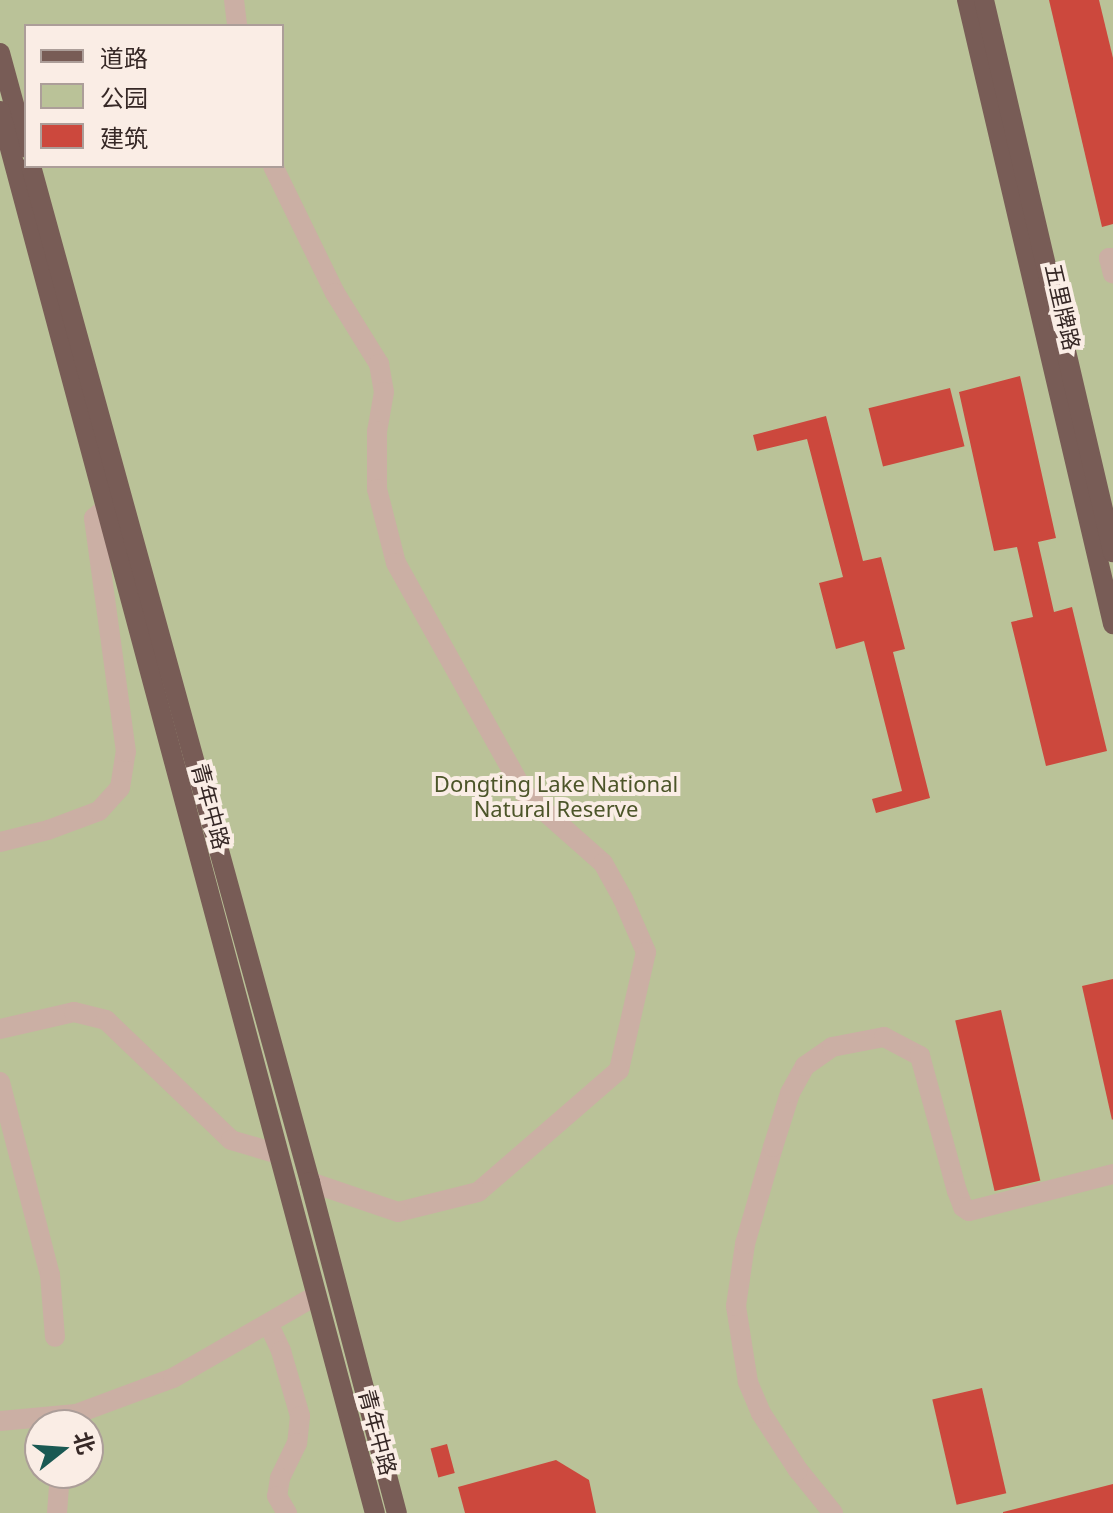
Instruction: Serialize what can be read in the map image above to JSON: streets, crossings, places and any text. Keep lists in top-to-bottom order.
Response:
{
  "streets": {
    "main road": ["五里牌路", "青年中路"]
  },
  "parks": ["Dongting Lake National Natural Reserve"],
  "legend": ["道路", "公园", "建筑"],
  "north": "right"
}
